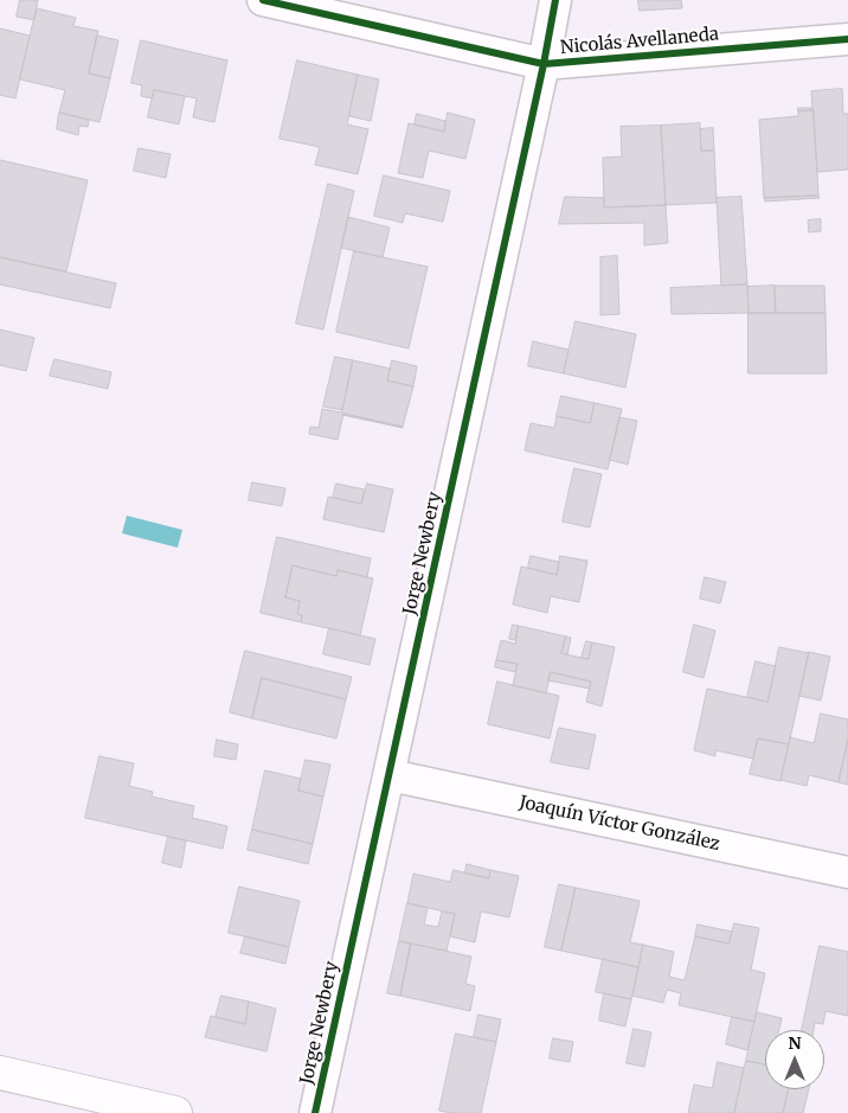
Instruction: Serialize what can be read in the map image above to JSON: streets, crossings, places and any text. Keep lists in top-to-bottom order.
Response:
{
  "streets": {
    "street": ["Nicolás Avellaneda", "Jorge Newbery", "Joaquín Víctor González"]
  },
  "crossings": [
    ["Nicolás Avellaneda", "Jorge Newbery"],
    ["Jorge Newbery", "Joaquín Víctor González"]
  ],
  "north": "top"
}
